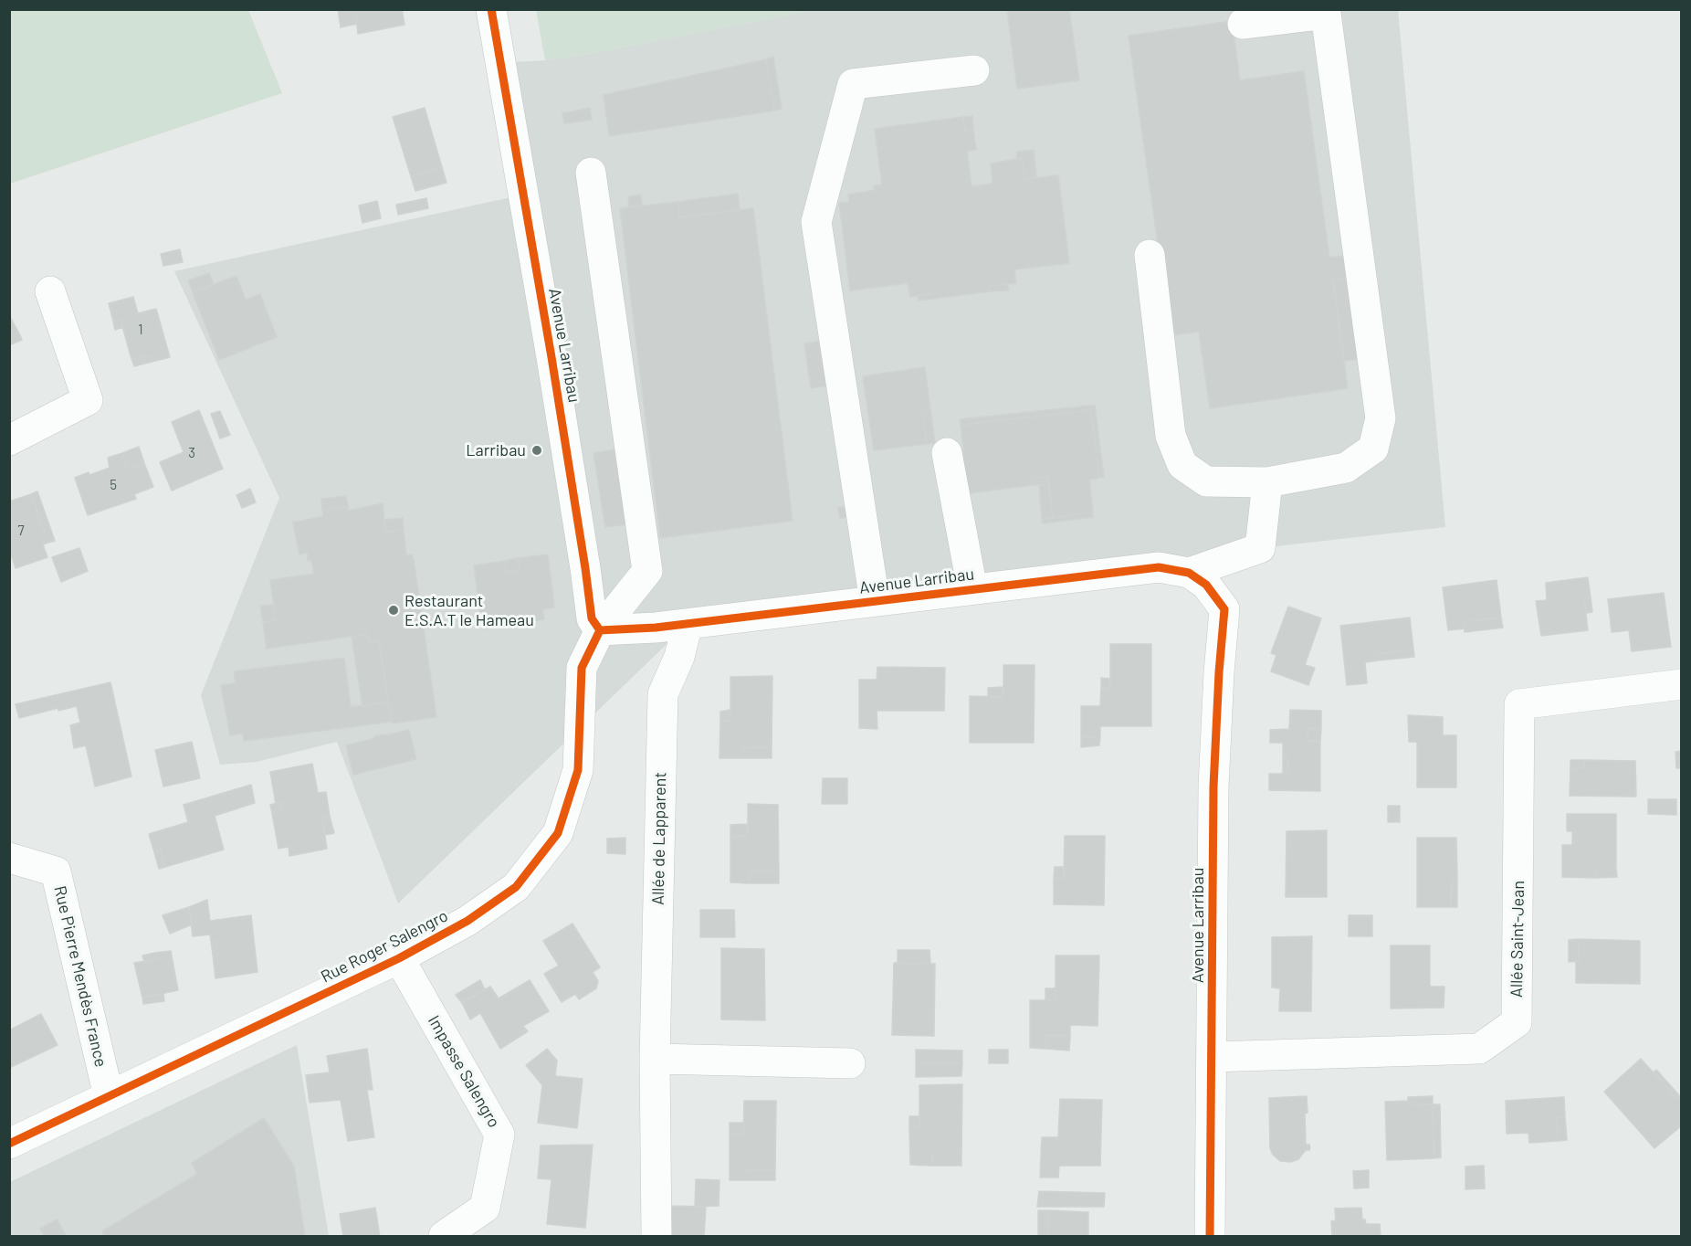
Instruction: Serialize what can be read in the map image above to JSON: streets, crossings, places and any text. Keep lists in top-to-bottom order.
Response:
{
  "streets": {
    "street": [
      "Avenue Larribau",
      "Allée de Lapparent",
      "Allée Saint-Jean",
      "Rue Roger Salengro",
      "Rue Pierre Mendès France",
      "Impasse Salengro"
    ]
  },
  "crossings": [
    ["Avenue Larribau", "Allée de Lapparent"],
    ["Avenue Larribau", "Allée Saint-Jean"],
    ["Avenue Larribau", "Rue Roger Salengro"],
    ["Rue Roger Salengro", "Rue Pierre Mendès France"],
    ["Rue Roger Salengro", "Impasse Salengro"]
  ],
  "places": ["Larribau", "Restaurant E.S.A.T le Hameau"],
  "house_numbers": [
    "1",
    "3",
    "5",
    "7"
  ]
}
